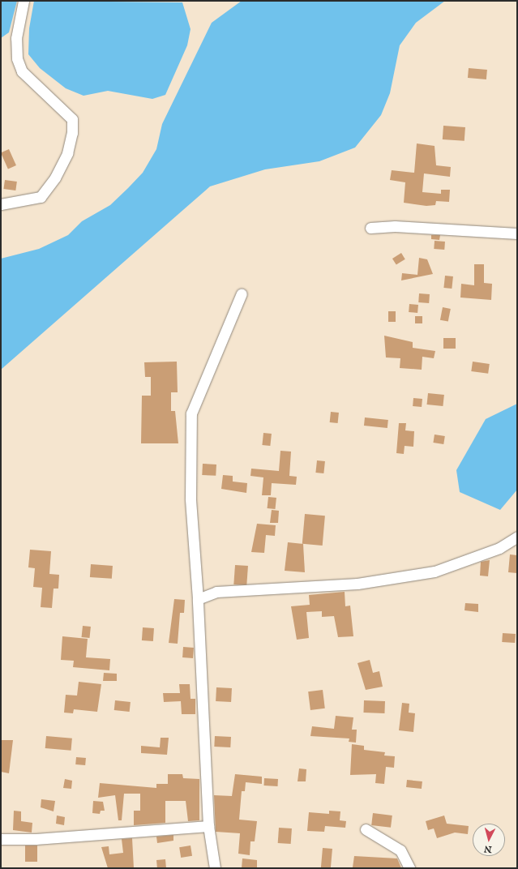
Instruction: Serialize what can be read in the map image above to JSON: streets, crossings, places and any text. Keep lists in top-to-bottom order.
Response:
{
  "north": "bottom"
}
